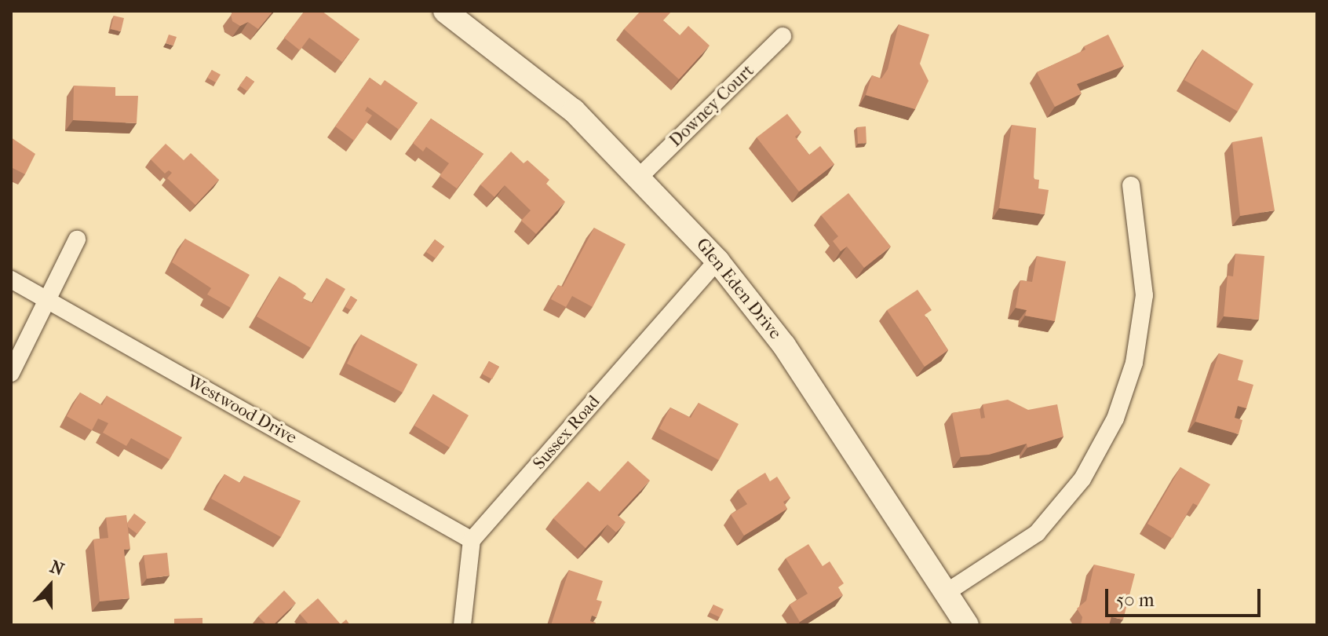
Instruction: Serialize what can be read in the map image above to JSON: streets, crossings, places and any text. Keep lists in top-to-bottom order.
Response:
{
  "streets": {
    "main road": ["Glen Eden Drive"],
    "street": ["Downey Court", "Westwood Drive", "Sussex Road"]
  },
  "crossings": [
    ["Downey Court", "Glen Eden Drive"],
    ["Glen Eden Drive", "Sussex Road"],
    ["Westwood Drive", "Sussex Road"]
  ],
  "scale_bar": "50 m",
  "north": "top"
}
